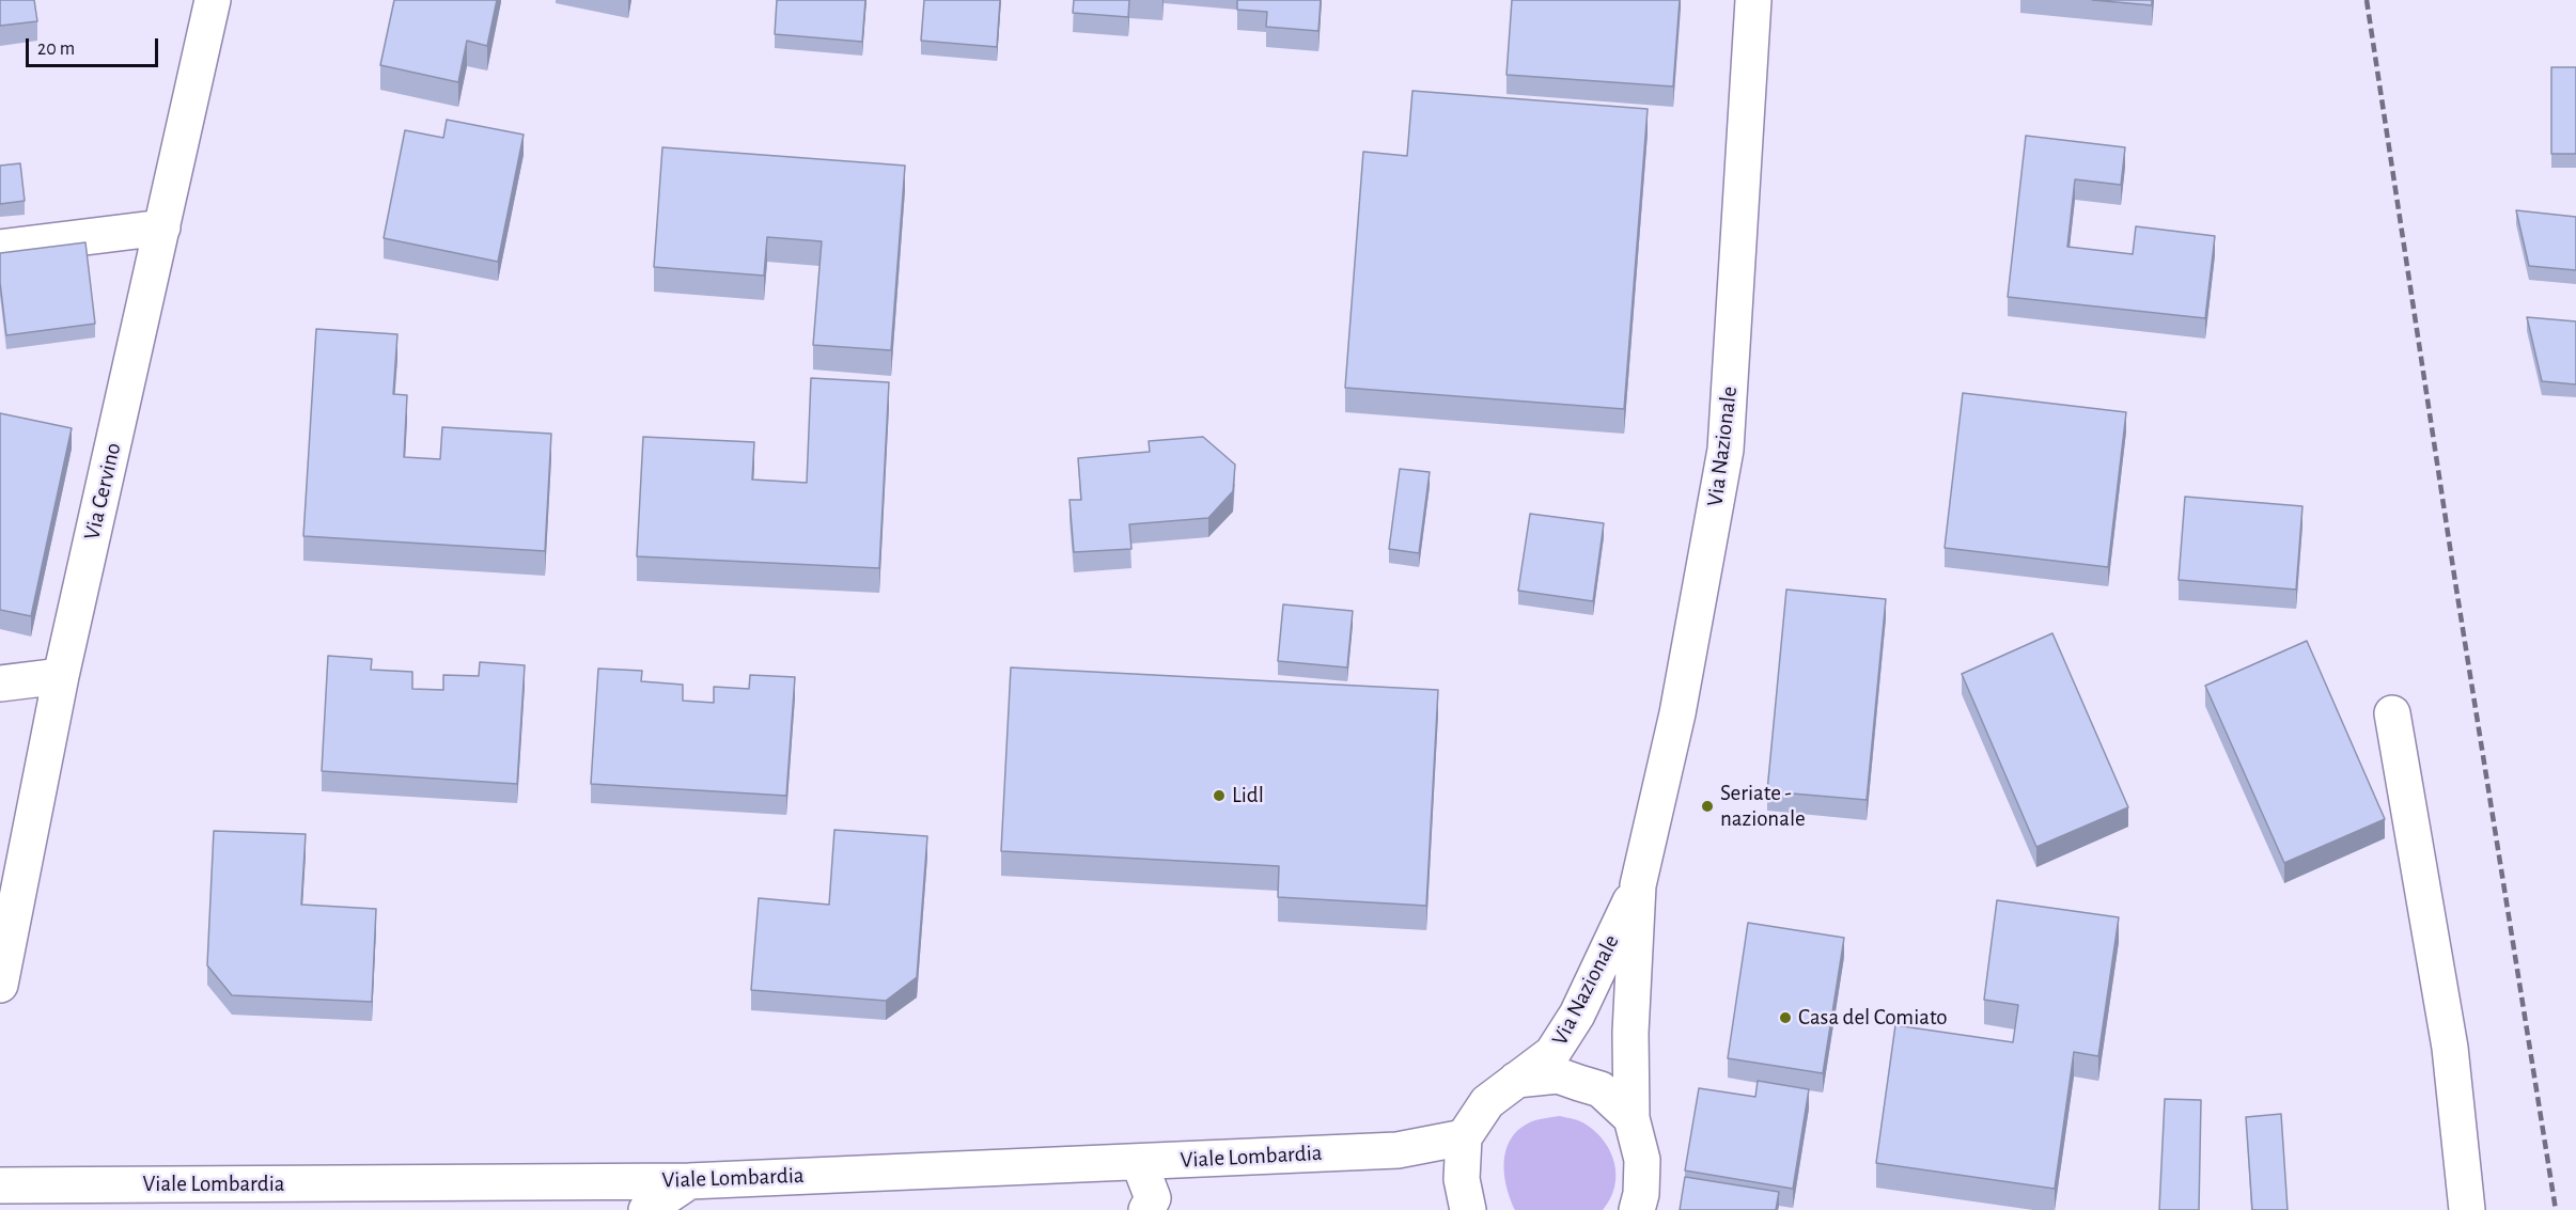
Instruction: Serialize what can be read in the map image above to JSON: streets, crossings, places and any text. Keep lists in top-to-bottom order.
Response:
{
  "streets": {
    "street": ["Via Nazionale", "Via Cervino", "Viale Lombardia"]
  },
  "crossings": [
    ["Via Nazionale", "Viale Lombardia"]
  ],
  "places": ["Lidl", "Seriate - nazionale", "Casa del Comiato"],
  "scale_bar": "20 m"
}
